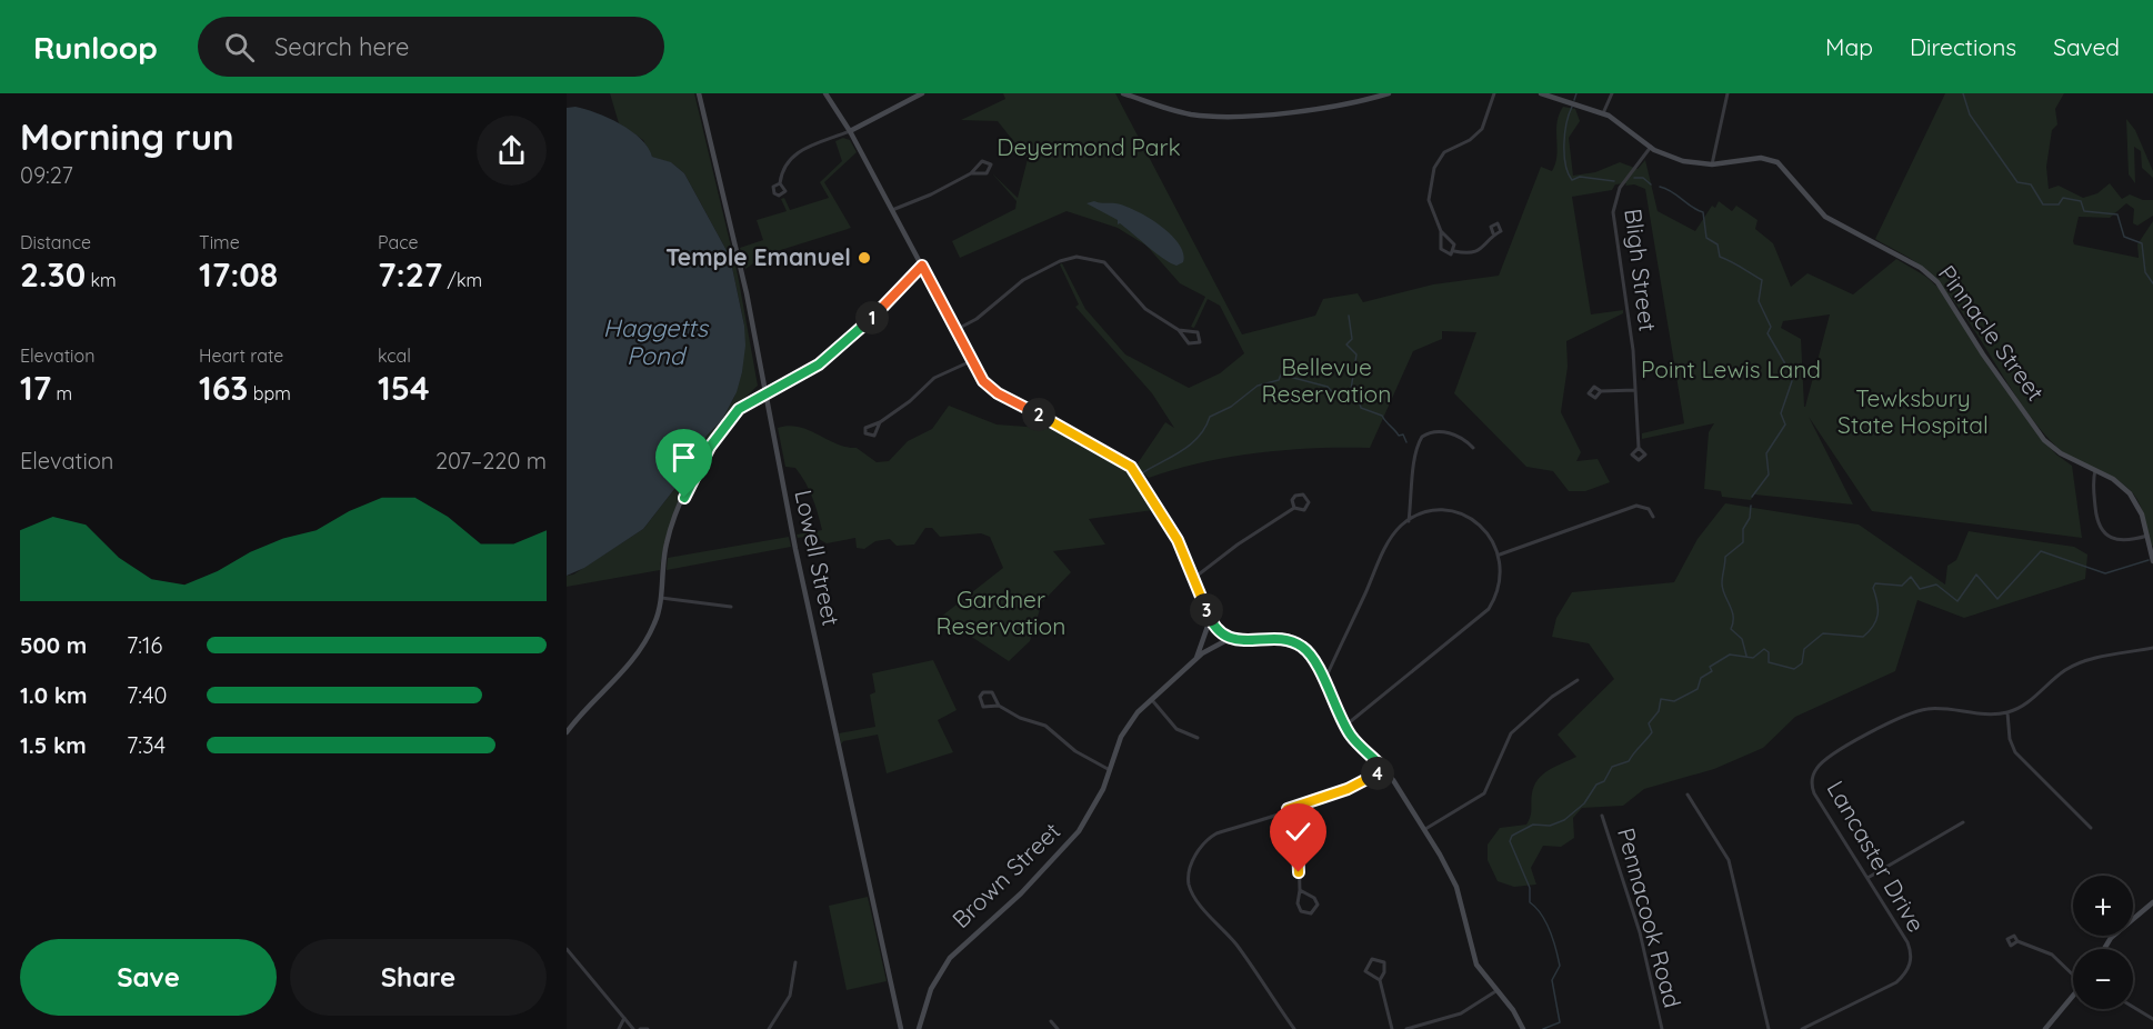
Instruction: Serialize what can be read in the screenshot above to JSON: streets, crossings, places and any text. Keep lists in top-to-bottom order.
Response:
{
  "streets": {
    "street": [
      "Bligh Street",
      "Pinnacle Street",
      "Lowell Street",
      "Lancaster Drive",
      "Brown Street",
      "Pennacook Road"
    ]
  },
  "crossings": [
    ["Bligh Street", "Pinnacle Street"]
  ],
  "water": ["Haggetts Pond"],
  "parks": [
    "Deyermond Park",
    "Bellevue Reservation",
    "Point Lewis Land",
    "Tewksbury State Hospital",
    "Gardner Reservation"
  ],
  "places": ["Temple Emanuel"],
  "page": {
    "header": "Runloop",
    "search": "Search here",
    "nav": ["Map", "Directions", "Saved"],
    "heading": ["Morning run", "09:27"],
    "stats": [
      ["Distance", "2.30 km"],
      ["Time", "17:08"],
      ["Pace", "7:27 /km"],
      ["Elevation", "17 m"],
      ["Heart rate", "163 bpm"],
      ["kcal", "154"]
    ],
    "pins": [
      "1",
      "2",
      "3",
      "4"
    ],
    "chart": ["Elevation", "207–220 m"],
    "list": [
      {
        "name": "500 m",
        "note": "7:16"
      },
      {
        "name": "1.0 km",
        "note": "7:40"
      },
      {
        "name": "1.5 km",
        "note": "7:34"
      }
    ],
    "map_buttons": ["+", "−"],
    "buttons": ["Save", "Share"]
  }
}
